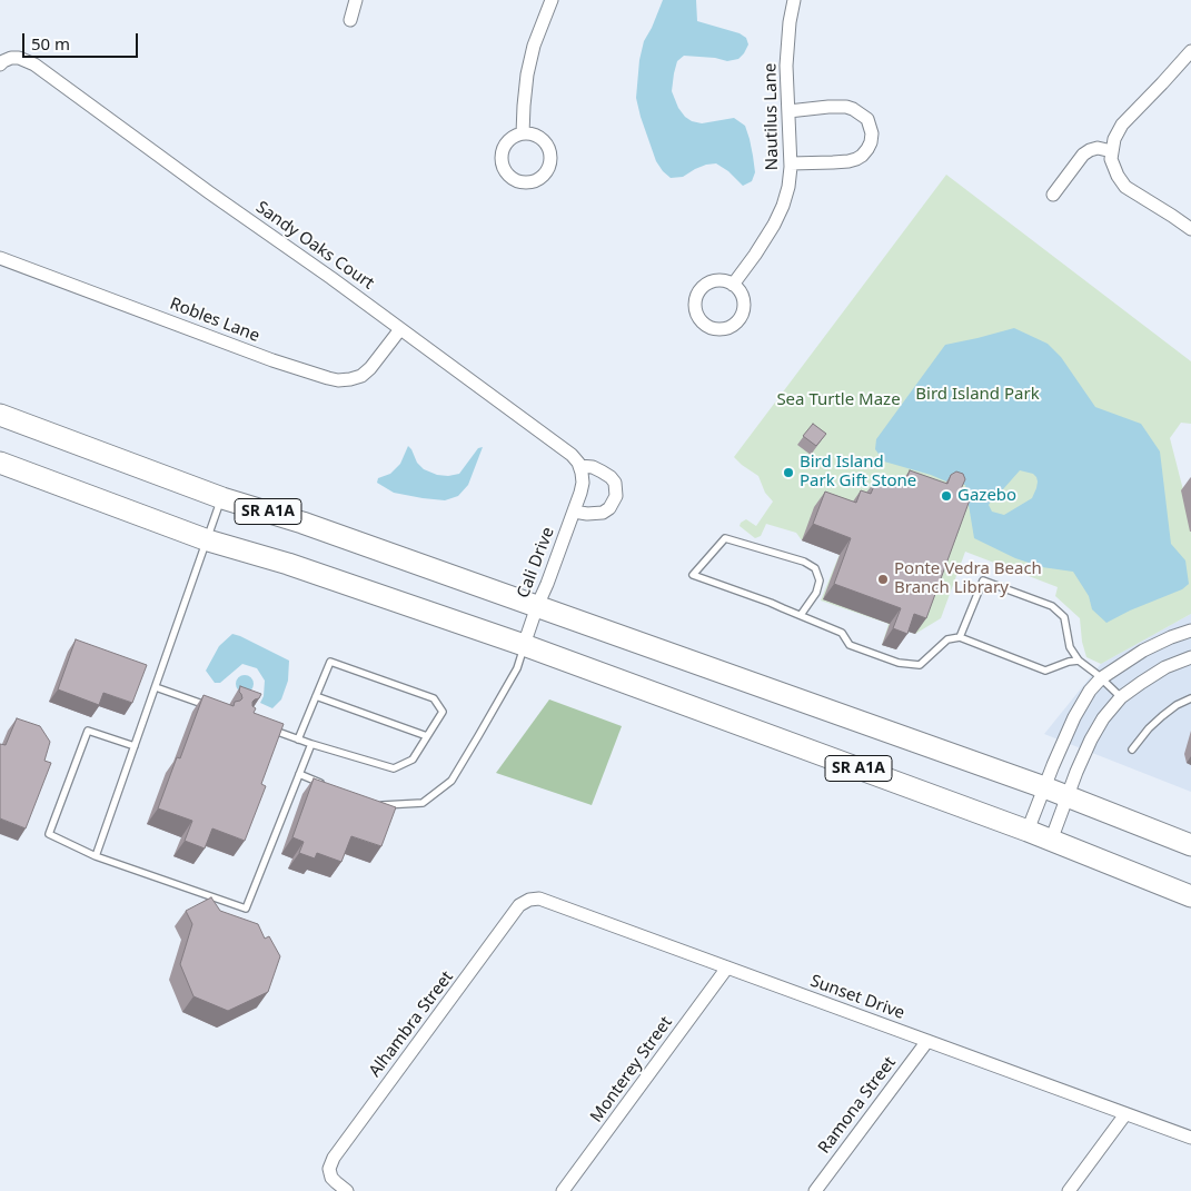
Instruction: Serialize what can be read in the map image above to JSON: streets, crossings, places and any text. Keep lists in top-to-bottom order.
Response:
{
  "streets": {
    "main road": ["SR A1A"],
    "street": [
      "Nautilus Lane",
      "Sandy Oaks Court",
      "Robles Lane",
      "Cali Drive",
      "Sunset Drive",
      "Alhambra Street",
      "Monterey Street",
      "Ramona Street"
    ]
  },
  "crossings": [
    ["Sandy Oaks Court", "Robles Lane"],
    ["Sandy Oaks Court", "Cali Drive"],
    ["SR A1A", "Cali Drive"],
    ["Sunset Drive", "Alhambra Street"],
    ["Sunset Drive", "Monterey Street"],
    ["Sunset Drive", "Ramona Street"]
  ],
  "parks": ["Bird Island Park", "Sea Turtle Maze"],
  "places": ["Bird Island Park Gift Stone", "Gazebo", "Ponte Vedra Beach Branch Library"],
  "scale_bar": "50 m"
}
